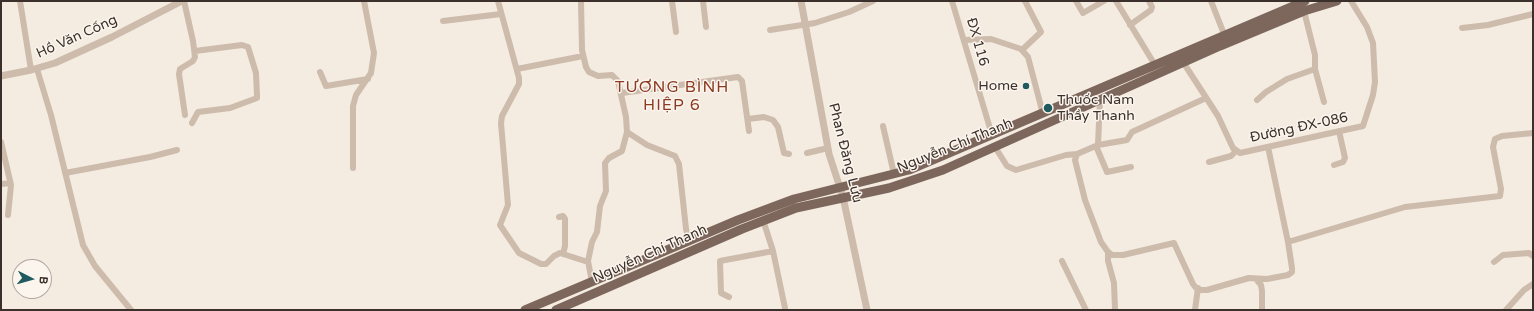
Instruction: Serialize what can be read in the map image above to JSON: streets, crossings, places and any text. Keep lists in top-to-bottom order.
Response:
{
  "streets": {
    "main road": ["Nguyễn Chí Thanh"],
    "street": [
      "Hồ Văn Cống",
      "ĐX 116",
      "Đường ĐX-086",
      "Phan Đăng Lưu"
    ]
  },
  "crossings": [
    ["ĐX 116", "Nguyễn Chí Thanh"],
    ["Đường ĐX-086", "Nguyễn Chí Thanh"],
    ["Nguyễn Chí Thanh", "Phan Đăng Lưu"]
  ],
  "districts": ["TƯƠNG BÌNH HIỆP 6"],
  "places": ["Home", "Thuốc Nam Thầy Thanh"],
  "north": "right"
}
